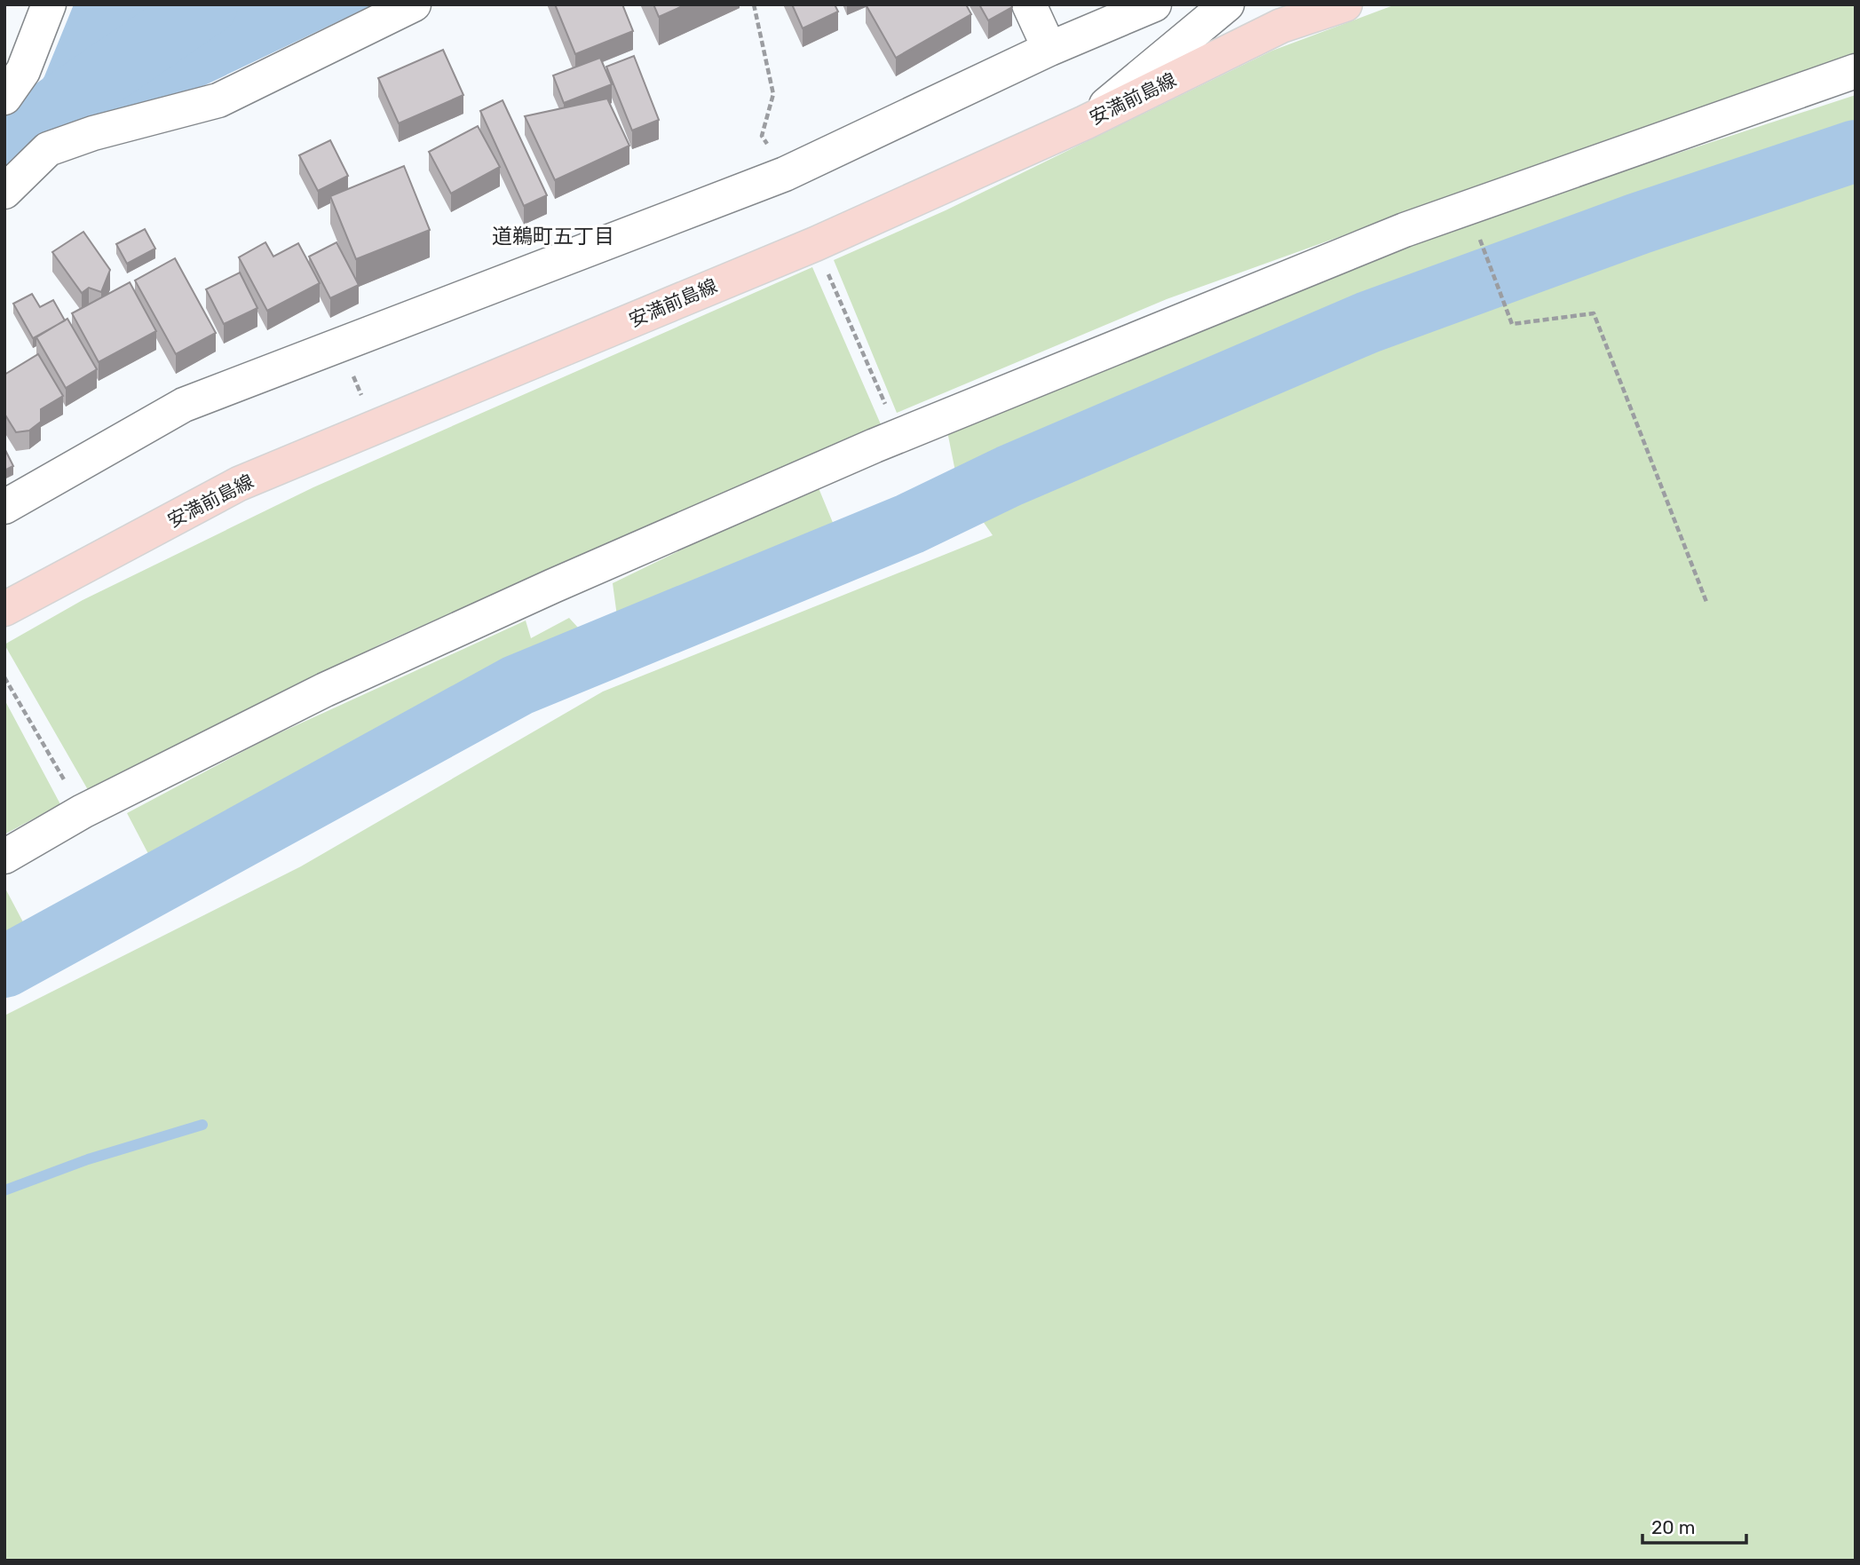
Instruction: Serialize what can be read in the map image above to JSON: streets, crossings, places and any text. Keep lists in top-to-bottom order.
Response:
{
  "streets": {
    "main road": ["安満前島線"]
  },
  "districts": ["道鵜町五丁目"],
  "scale_bar": "20 m"
}
